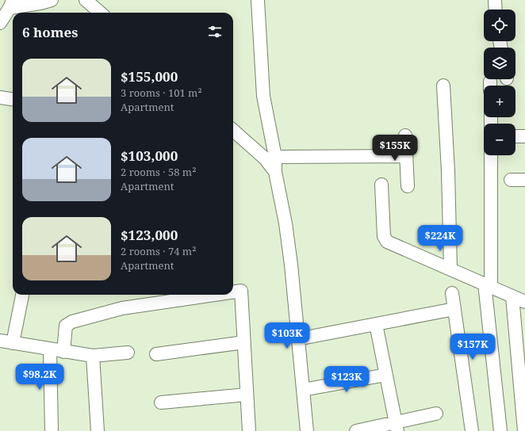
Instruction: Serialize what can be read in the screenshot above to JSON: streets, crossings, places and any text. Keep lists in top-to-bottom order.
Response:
{
  "page": {
    "map_buttons": ["+", "−"],
    "heading": "6 homes",
    "list": [
      {
        "name": "$155,000",
        "note": "3 rooms · 101 m² · Apartment"
      },
      {
        "name": "$103,000",
        "note": "2 rooms · 58 m² · Apartment"
      },
      {
        "name": "$123,000",
        "note": "2 rooms · 74 m² · Apartment"
      }
    ],
    "price": [
      "$155K",
      "$224K",
      "$103K",
      "$157K",
      "$98.2K",
      "$123K"
    ]
  }
}
